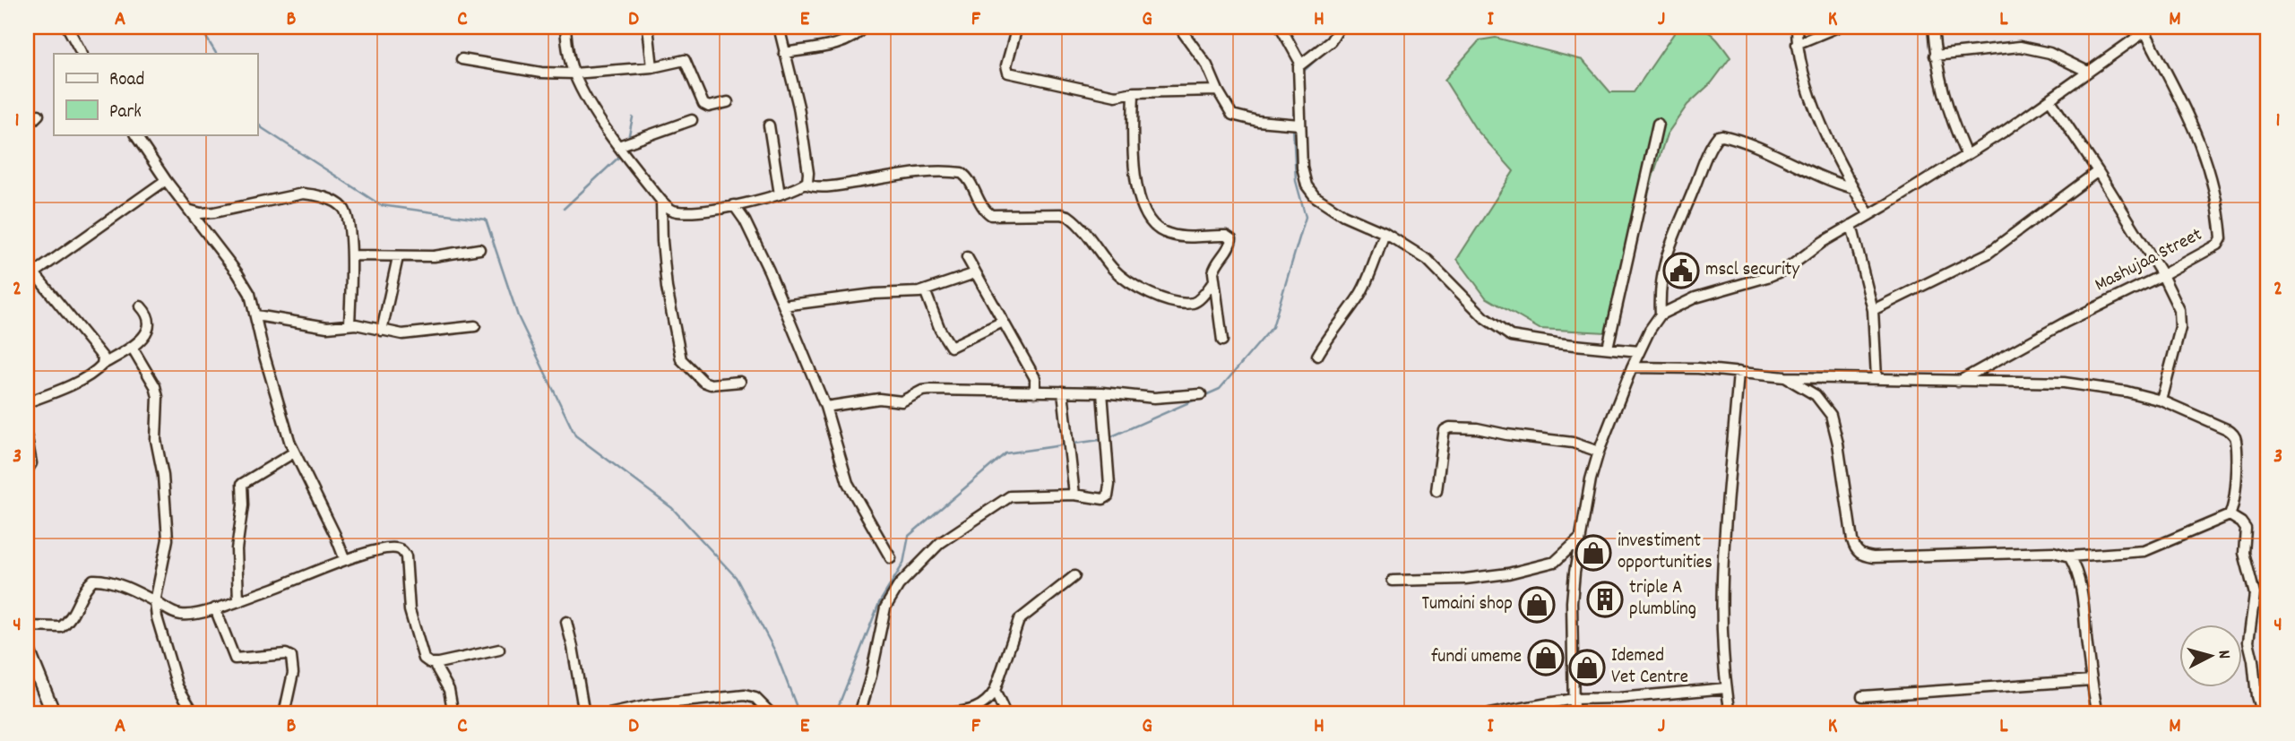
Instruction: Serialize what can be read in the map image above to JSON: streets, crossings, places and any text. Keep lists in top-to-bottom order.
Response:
{
  "streets": {
    "street": ["Mashujaa Street"]
  },
  "places": {
    "public building": ["mscl security"],
    "shop": [
      "investiment opportunities",
      "Tumaini shop",
      "fundi umeme",
      "Idemed Vet Centre"
    ],
    "building": ["triple A plumbling"]
  },
  "legend": ["Road", "Park"],
  "north": "right",
  "grid": {
    "columns": [
      "A",
      "B",
      "C",
      "D",
      "E",
      "F",
      "G",
      "H",
      "I",
      "J",
      "K",
      "L",
      "M"
    ],
    "rows": [
      "1",
      "2",
      "3",
      "4"
    ]
  }
}
